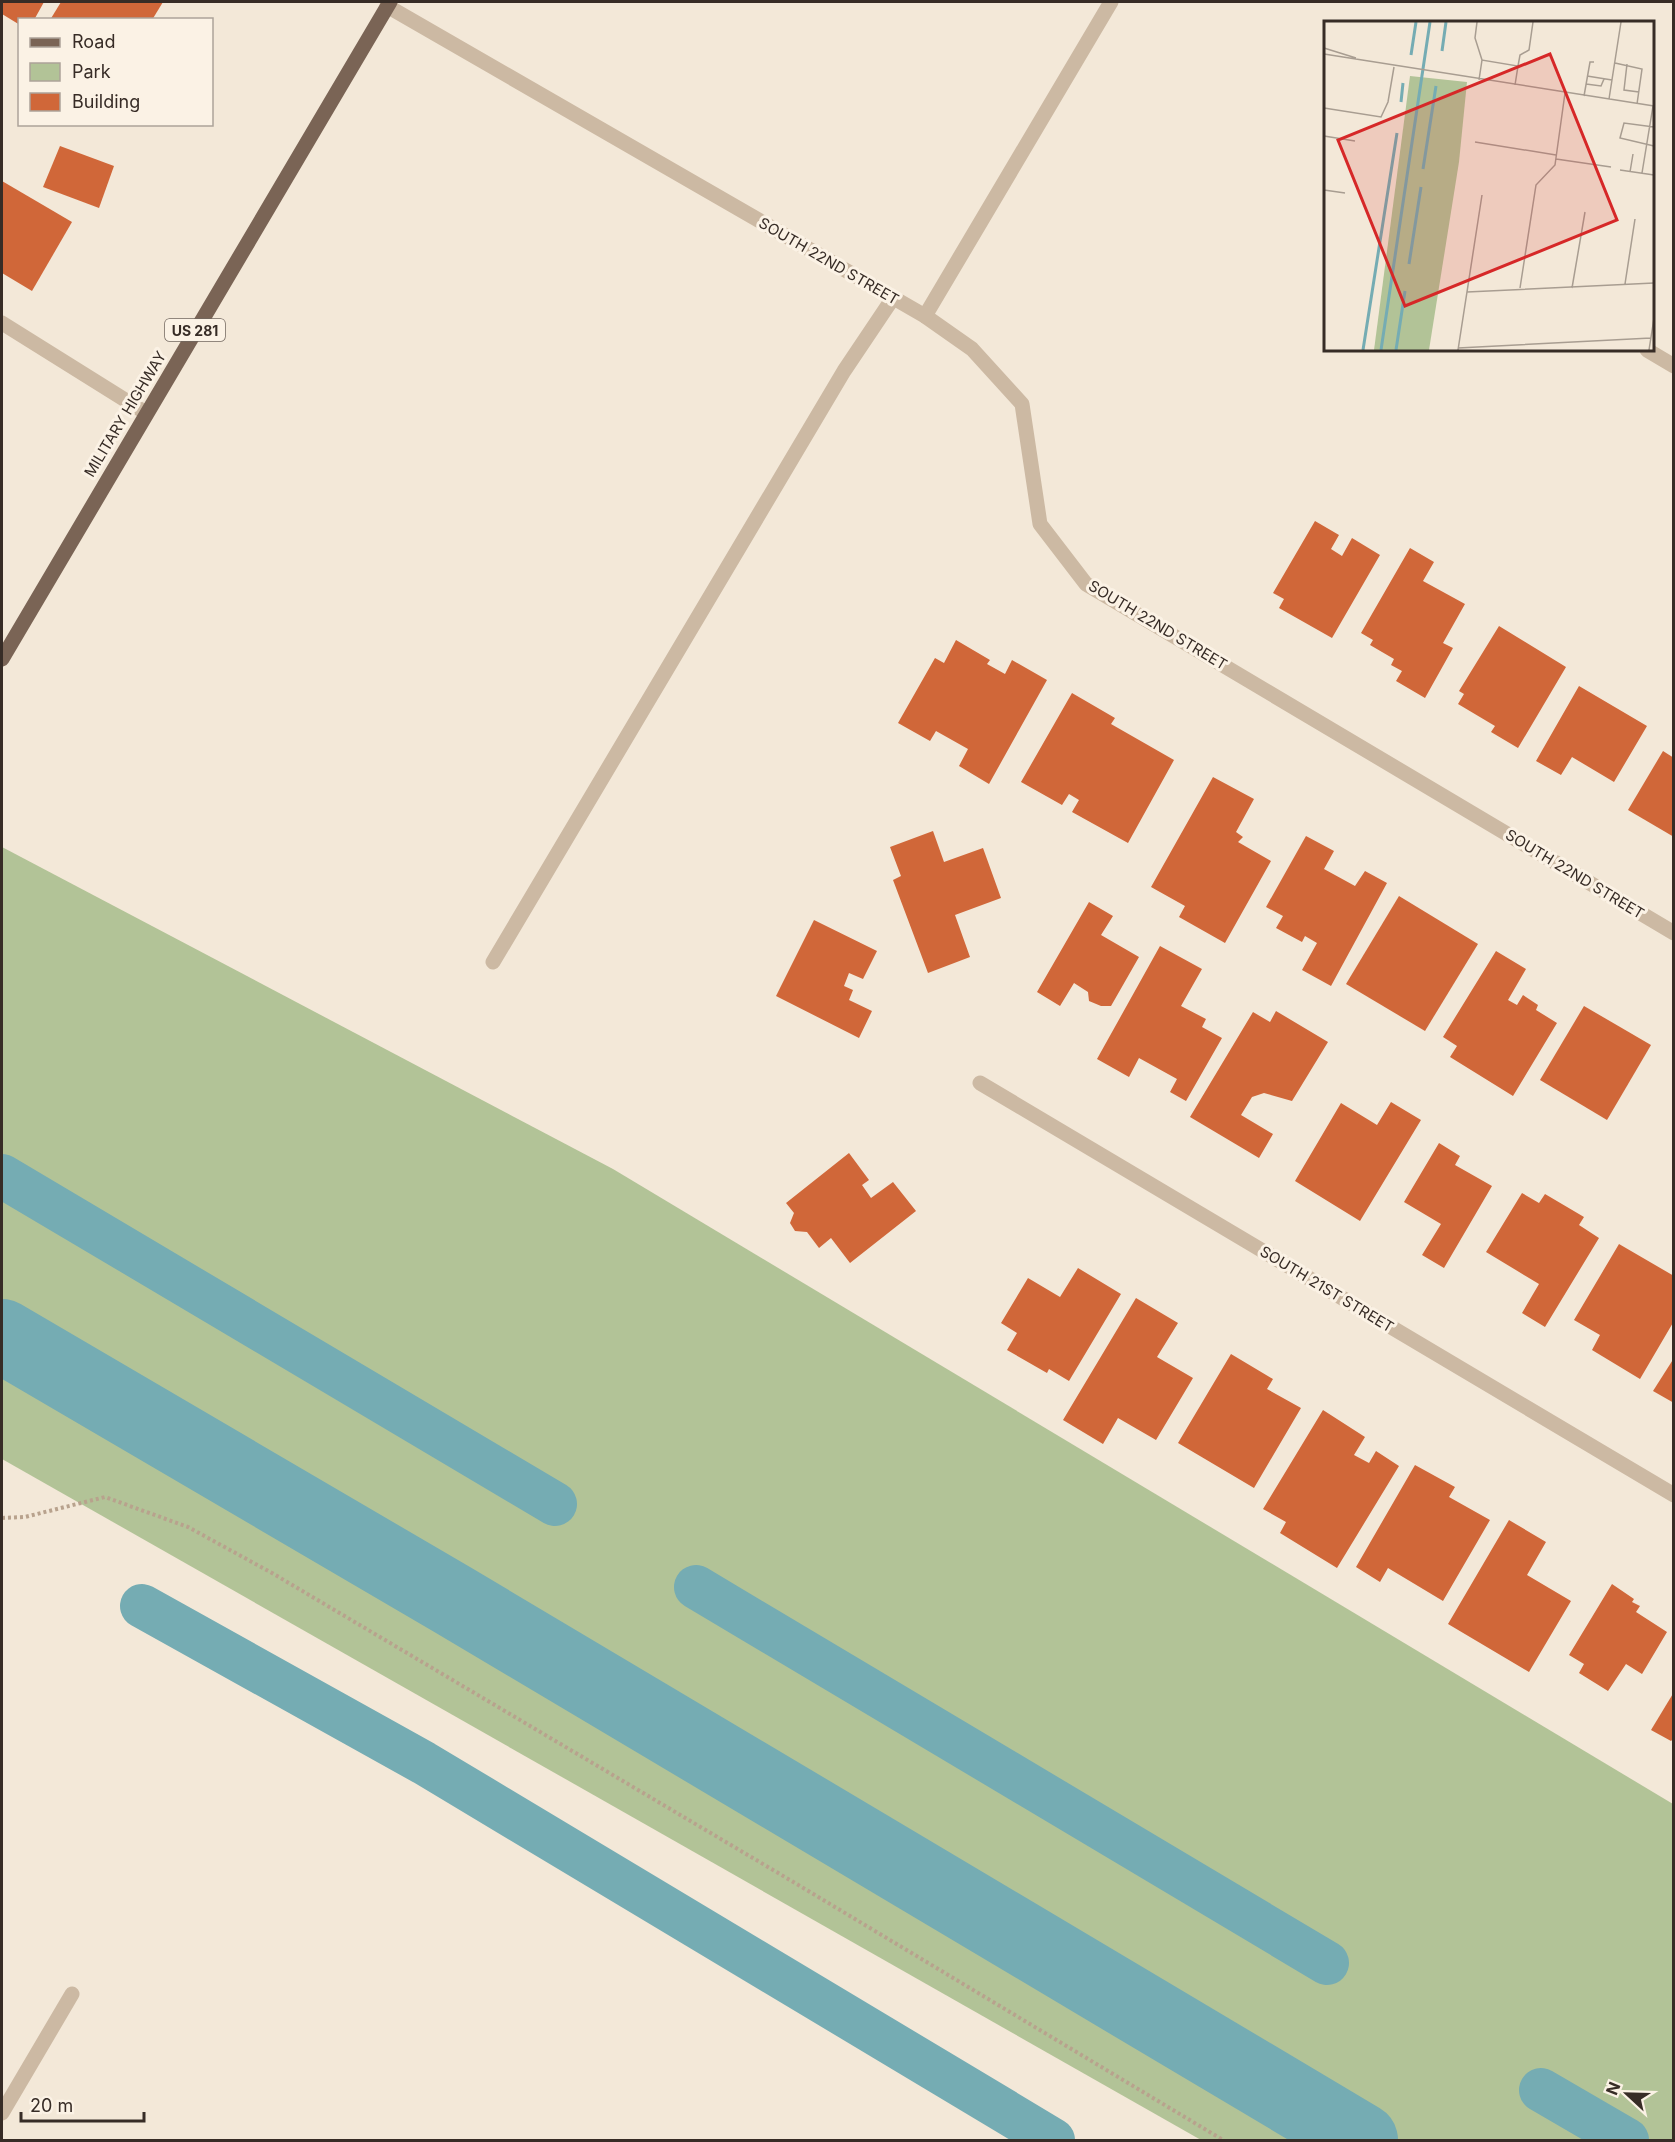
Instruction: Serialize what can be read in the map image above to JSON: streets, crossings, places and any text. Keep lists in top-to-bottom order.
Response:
{
  "streets": {
    "main road": ["US 281", "MILITARY HIGHWAY"],
    "street": ["SOUTH 22ND STREET", "SOUTH 21ST STREET"]
  },
  "crossings": [
    ["SOUTH 22ND STREET", "MILITARY HIGHWAY"]
  ],
  "legend": ["Road", "Park", "Building"],
  "scale_bar": "20 m",
  "north": "left"
}
